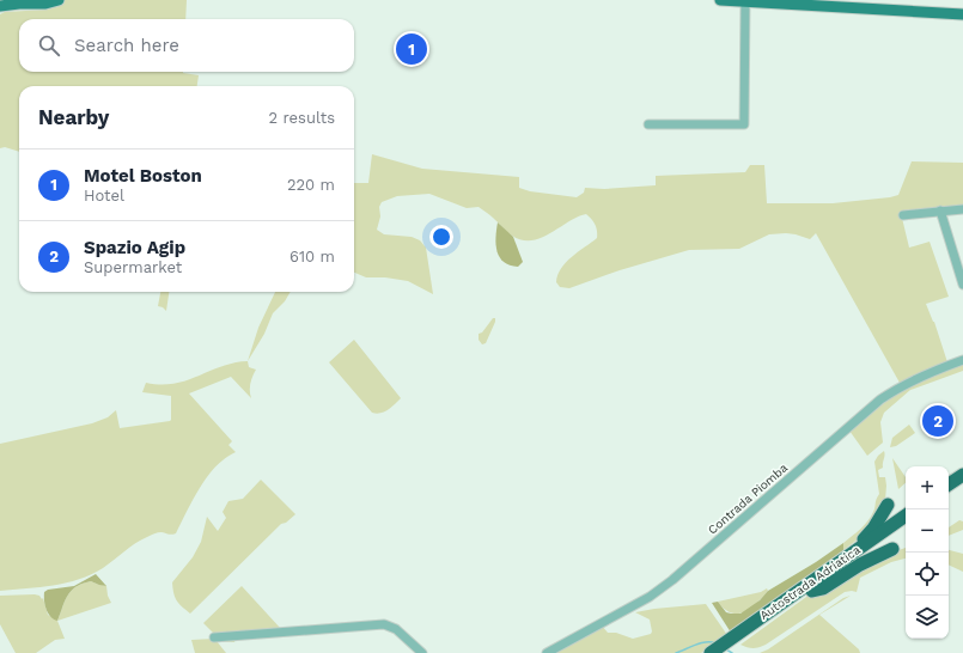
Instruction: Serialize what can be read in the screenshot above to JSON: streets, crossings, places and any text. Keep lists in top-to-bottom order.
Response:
{
  "streets": {
    "highway": ["Autostrada Adriatica"],
    "street": ["Contrada Piomba"]
  },
  "page": {
    "search": "Search here",
    "pins": ["1", "2"],
    "heading": ["Nearby", "2 results"],
    "list": [
      {
        "mark": "1",
        "name": "Motel Boston",
        "note": "Hotel",
        "value": "220 m"
      },
      {
        "mark": "2",
        "name": "Spazio Agip",
        "note": "Supermarket",
        "value": "610 m"
      }
    ],
    "map_buttons": ["+", "−"]
  }
}
